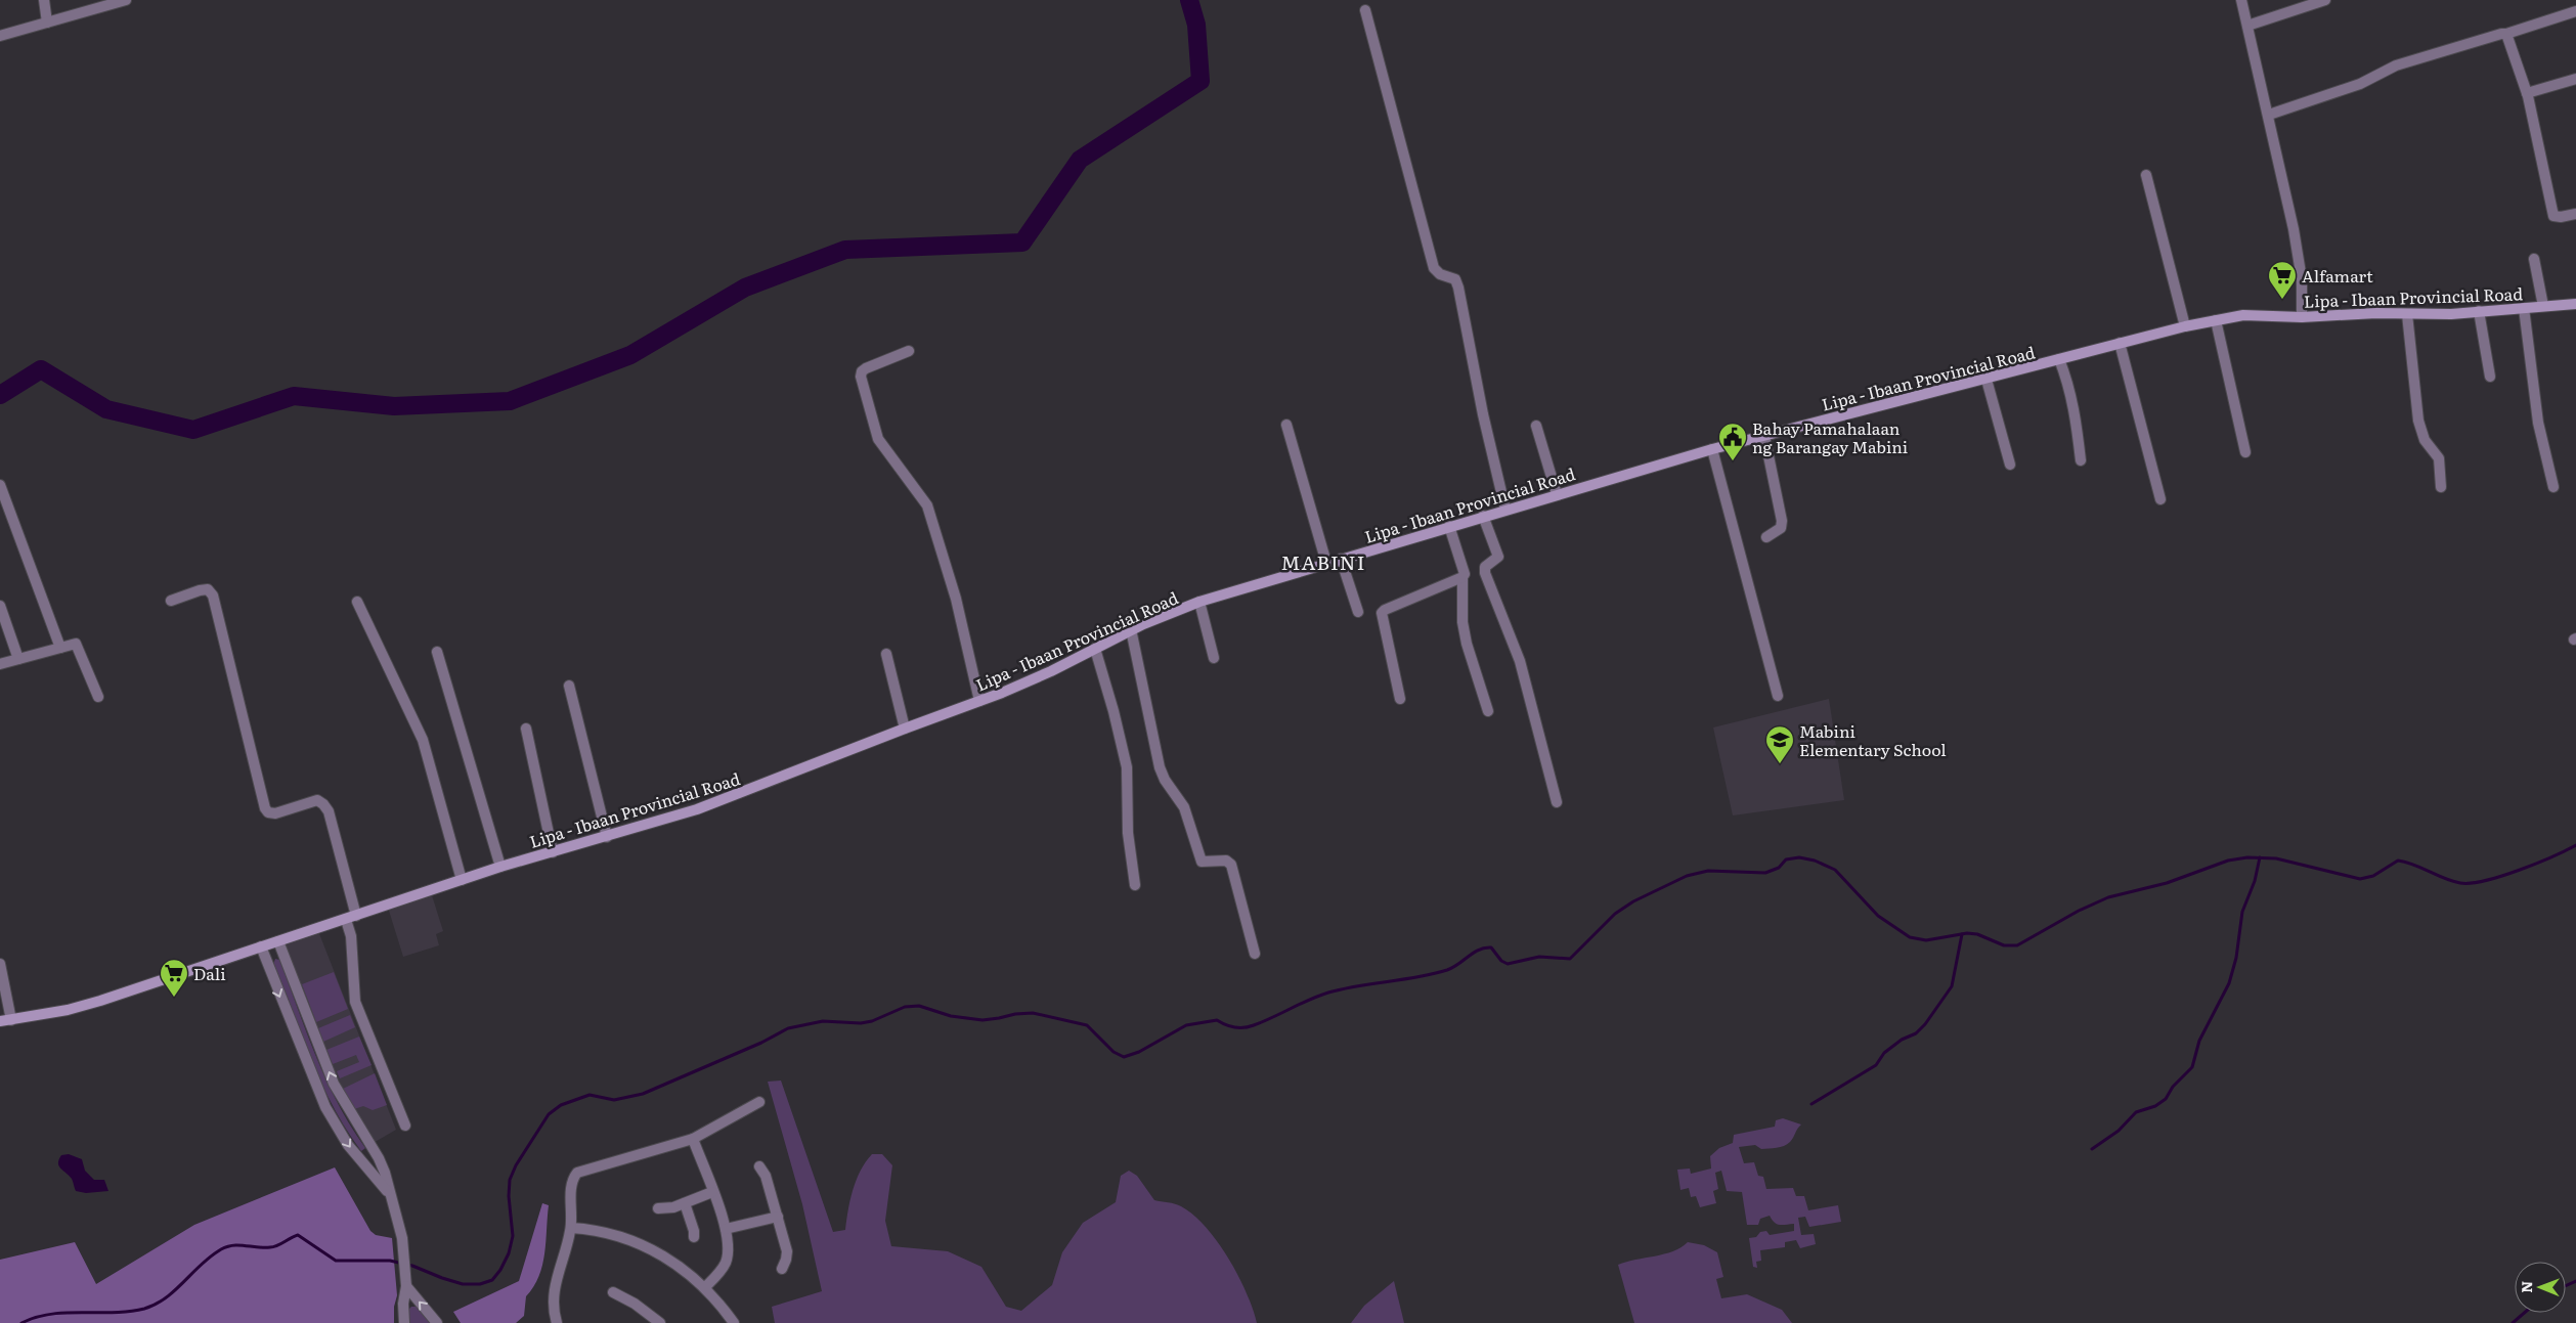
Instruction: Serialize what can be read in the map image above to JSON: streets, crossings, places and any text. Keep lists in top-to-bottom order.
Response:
{
  "streets": {
    "main road": ["Lipa - Ibaan Provincial Road"]
  },
  "districts": ["MABINI"],
  "places": {
    "supermarket": ["Alfamart", "Dali"],
    "public building": ["Bahay Pamahalaan ng Barangay Mabini"],
    "school or university": ["Mabini Elementary School"]
  },
  "north": "left"
}
